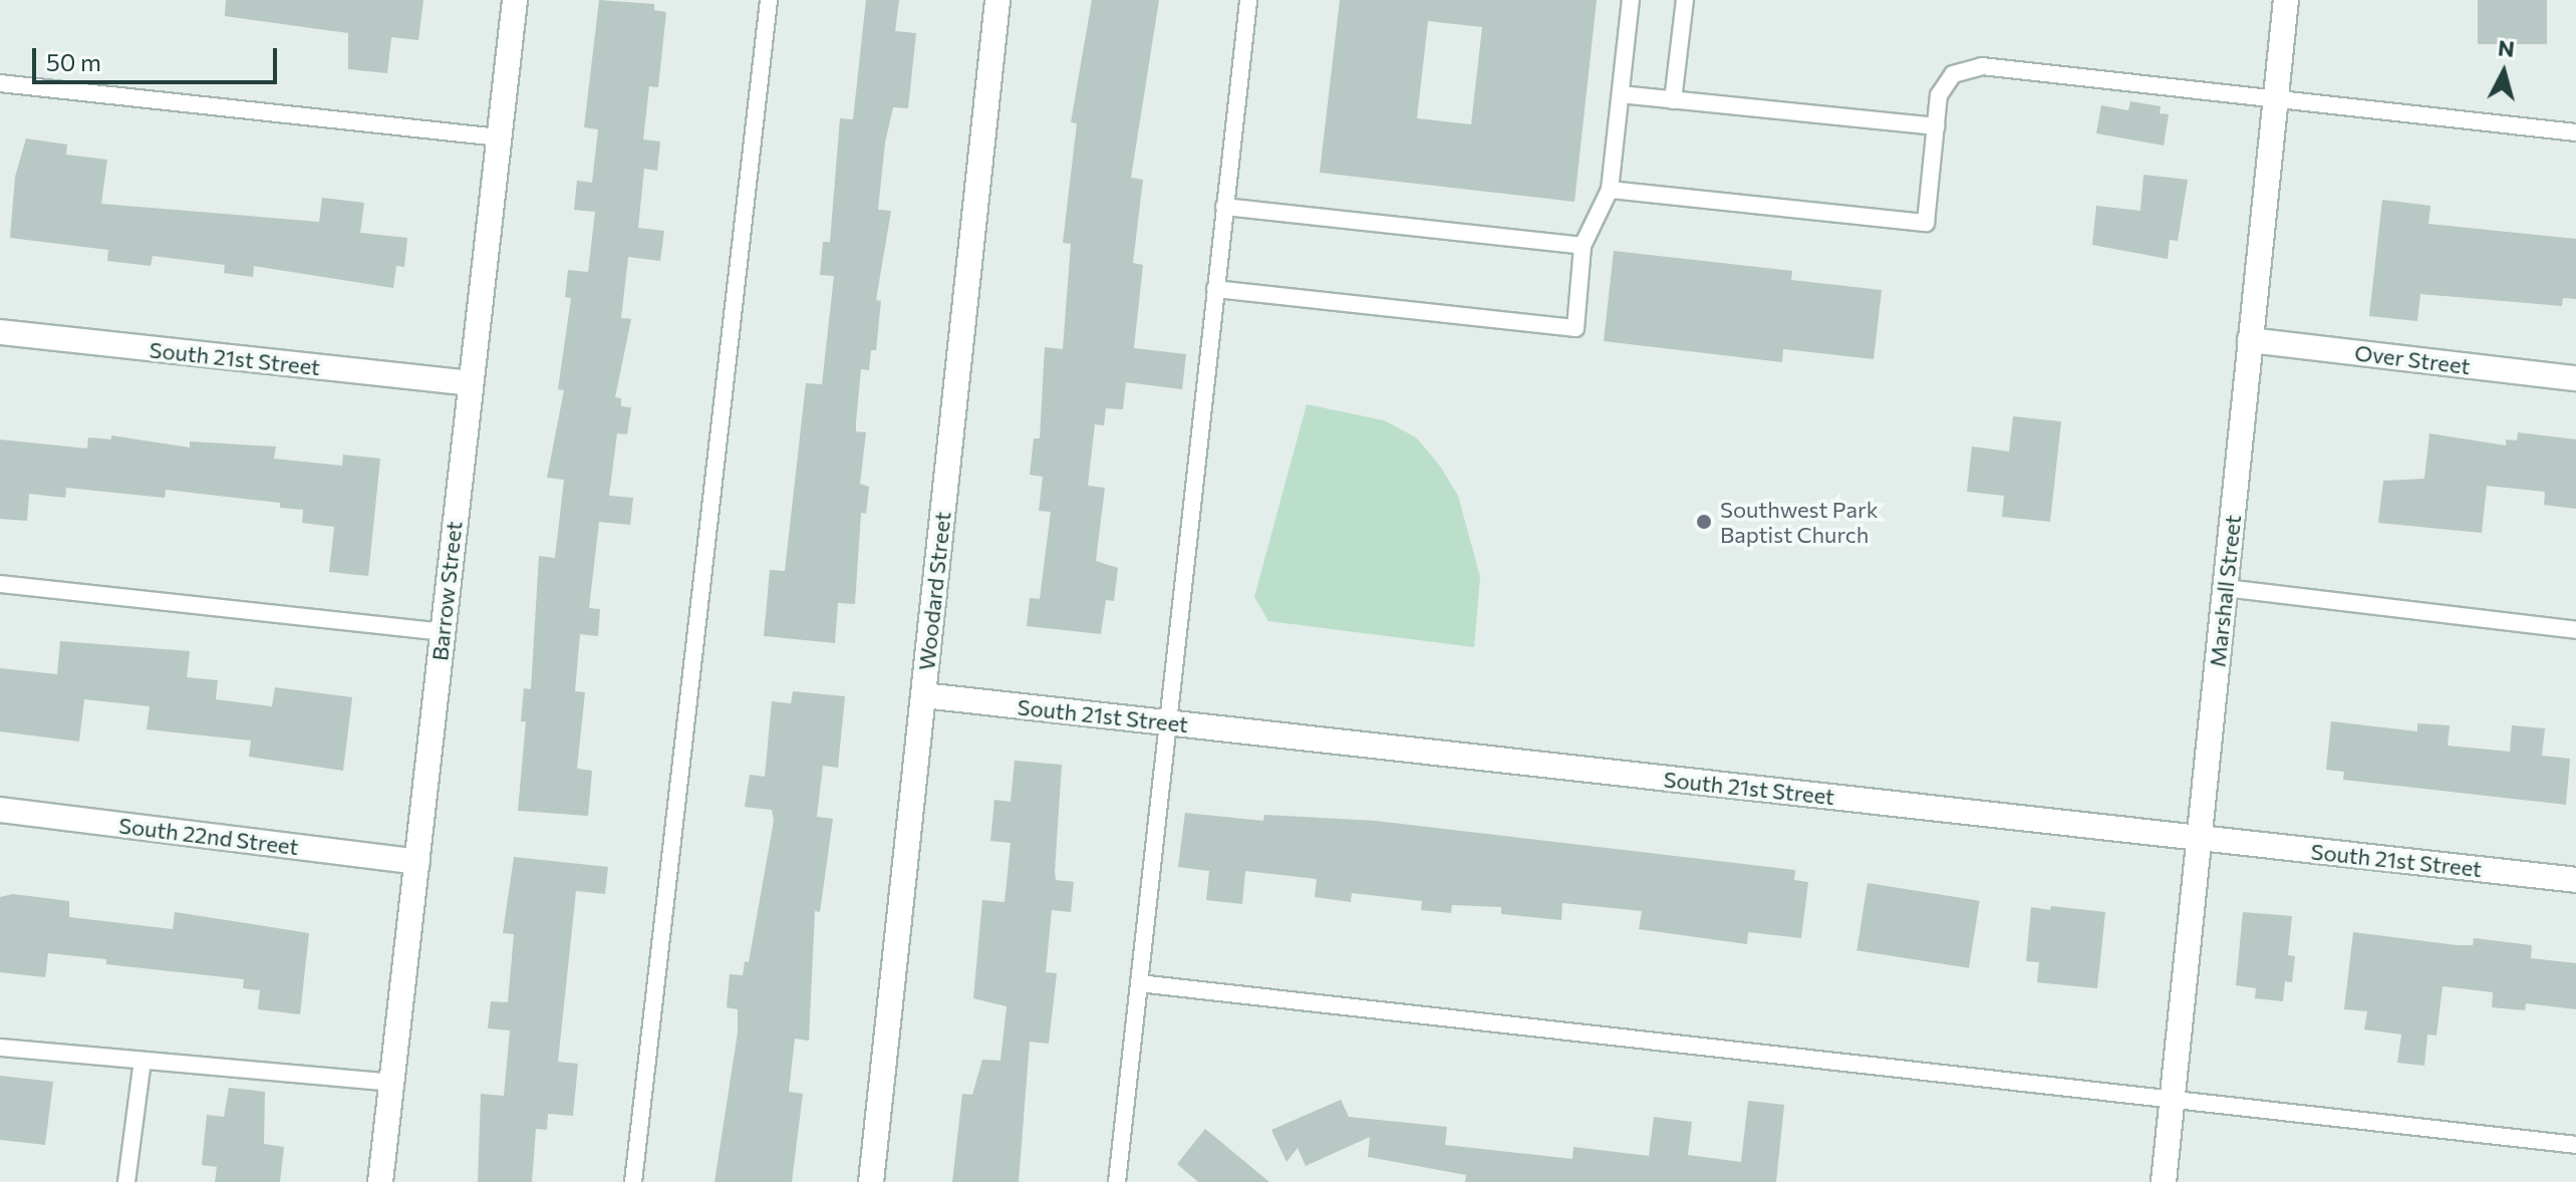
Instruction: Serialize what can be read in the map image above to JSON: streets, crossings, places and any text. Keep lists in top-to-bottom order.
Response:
{
  "streets": {
    "street": [
      "South 21st Street",
      "Over Street",
      "Barrow Street",
      "Woodard Street",
      "Marshall Street",
      "South 22nd Street"
    ]
  },
  "crossings": [
    ["South 21st Street", "Barrow Street"],
    ["South 21st Street", "Woodard Street"],
    ["South 21st Street", "Marshall Street"],
    ["Over Street", "Marshall Street"],
    ["Barrow Street", "South 22nd Street"]
  ],
  "places": ["Southwest Park Baptist Church"],
  "scale_bar": "50 m",
  "north": "top"
}
